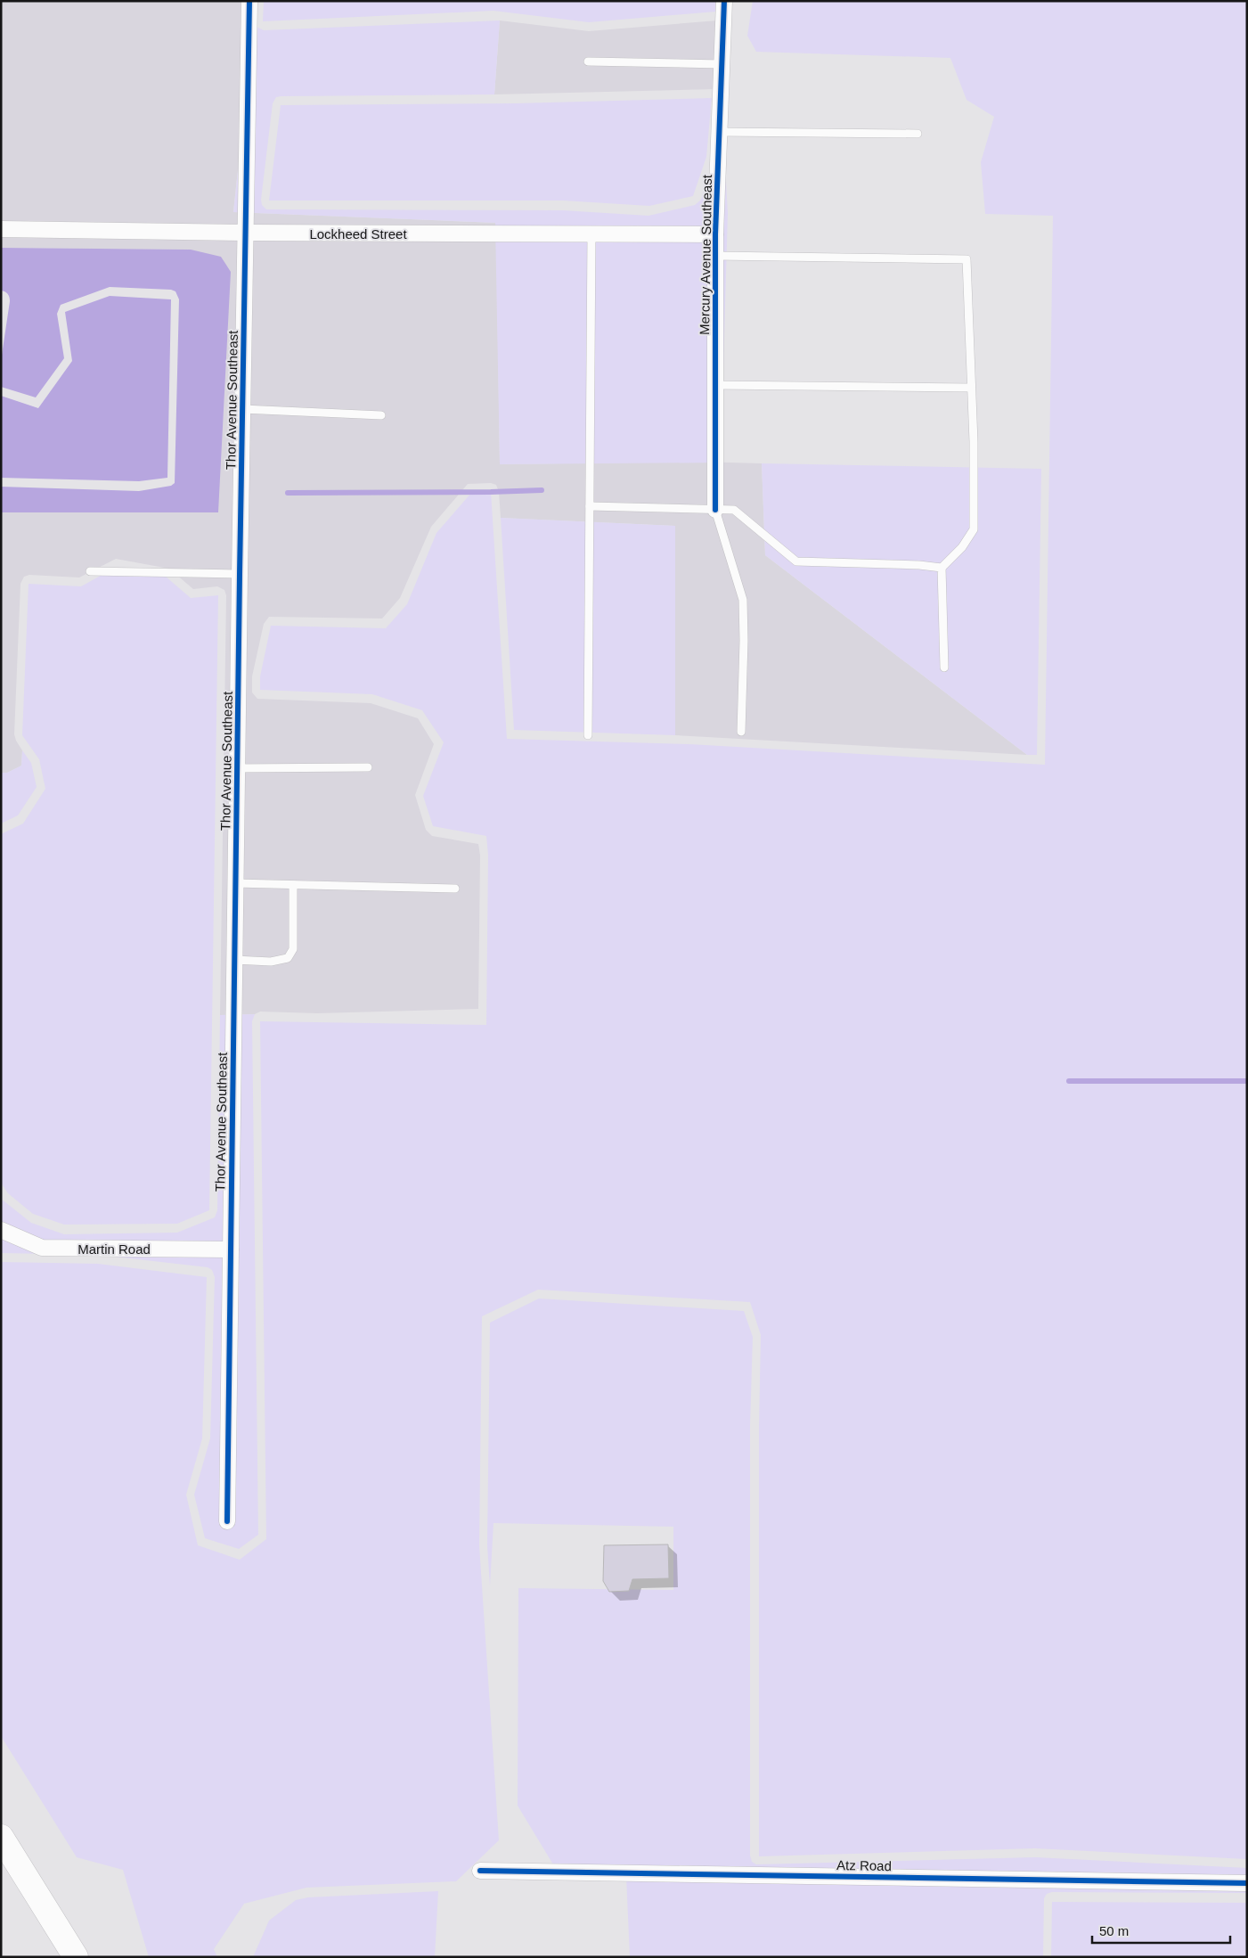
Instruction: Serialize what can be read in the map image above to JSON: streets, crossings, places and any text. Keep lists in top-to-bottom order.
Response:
{
  "streets": {
    "street": [
      "Lockheed Street",
      "Mercury Avenue Southeast",
      "Thor Avenue Southeast",
      "Martin Road",
      "Atz Road"
    ]
  },
  "crossings": [
    ["Lockheed Street", "Mercury Avenue Southeast"],
    ["Lockheed Street", "Thor Avenue Southeast"],
    ["Thor Avenue Southeast", "Martin Road"]
  ],
  "scale_bar": "50 m"
}
